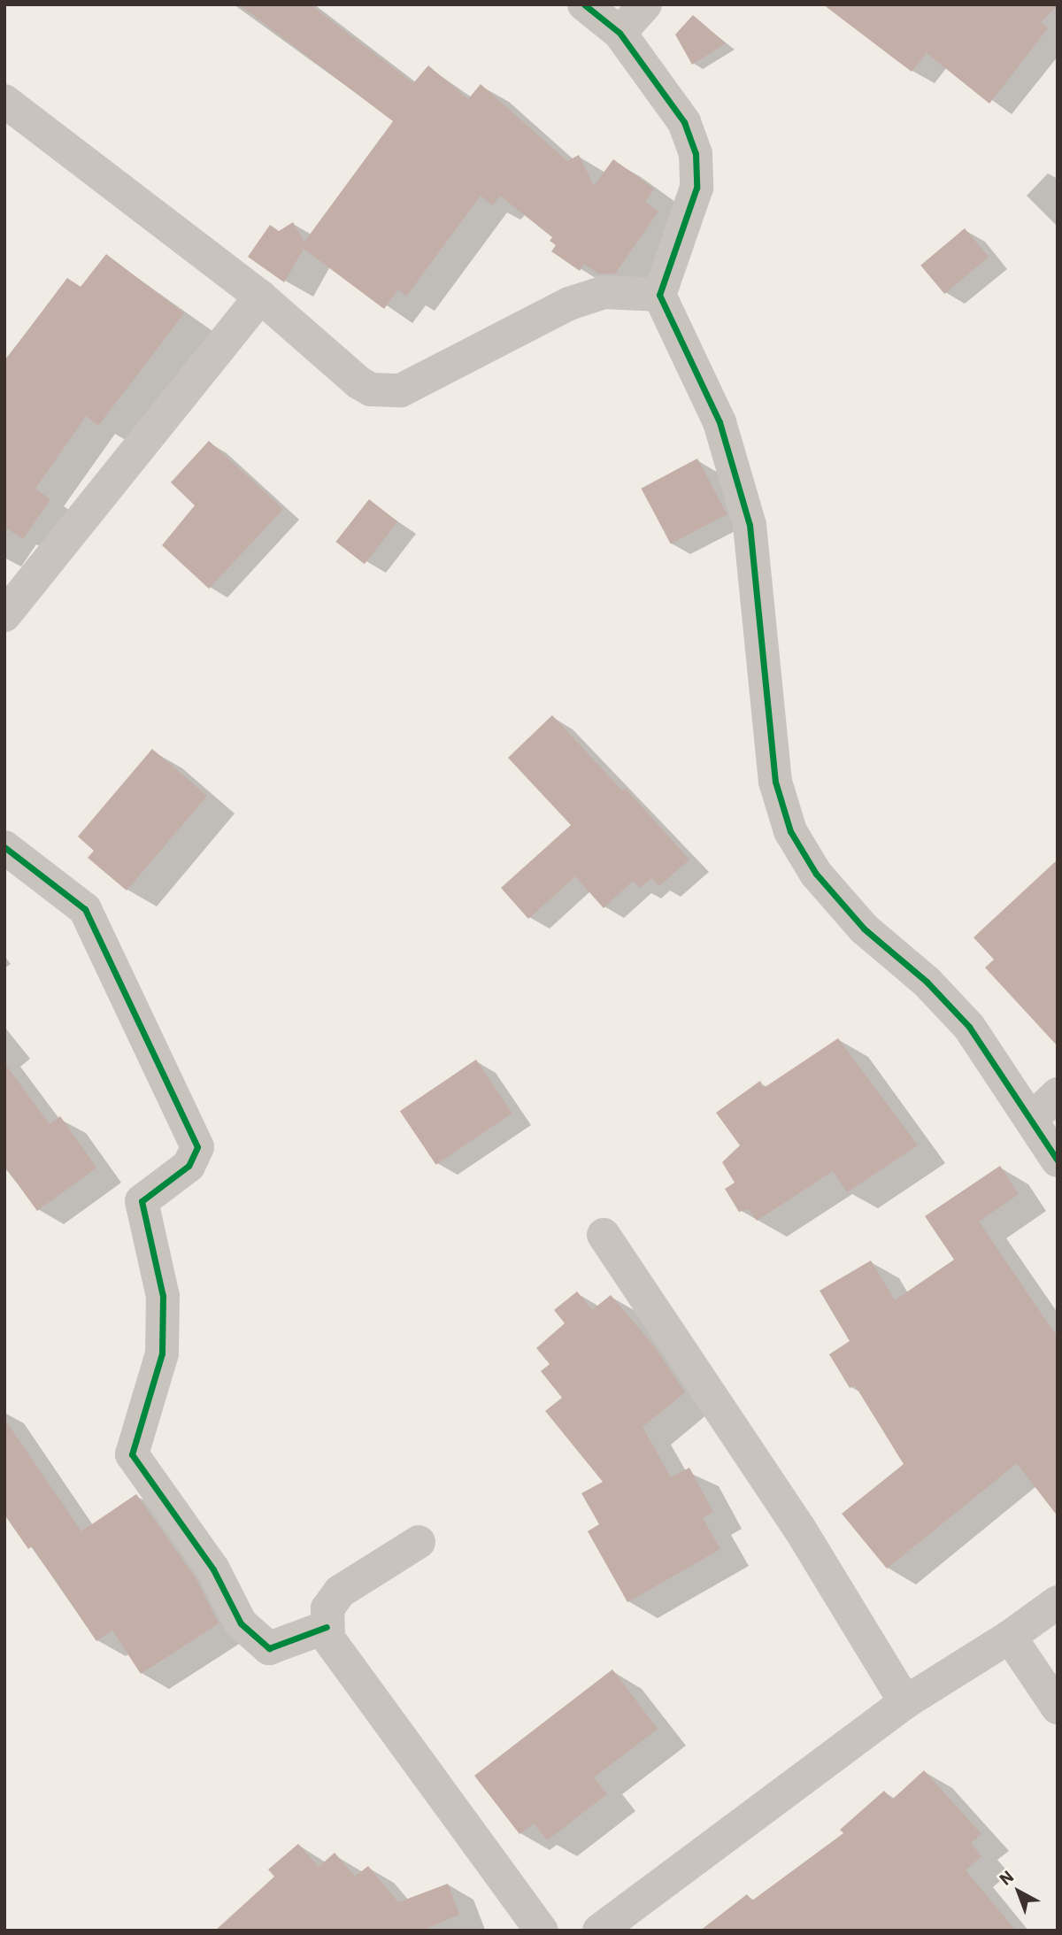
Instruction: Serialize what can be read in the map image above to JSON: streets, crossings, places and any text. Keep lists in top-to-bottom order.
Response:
{
  "north": "top left"
}
